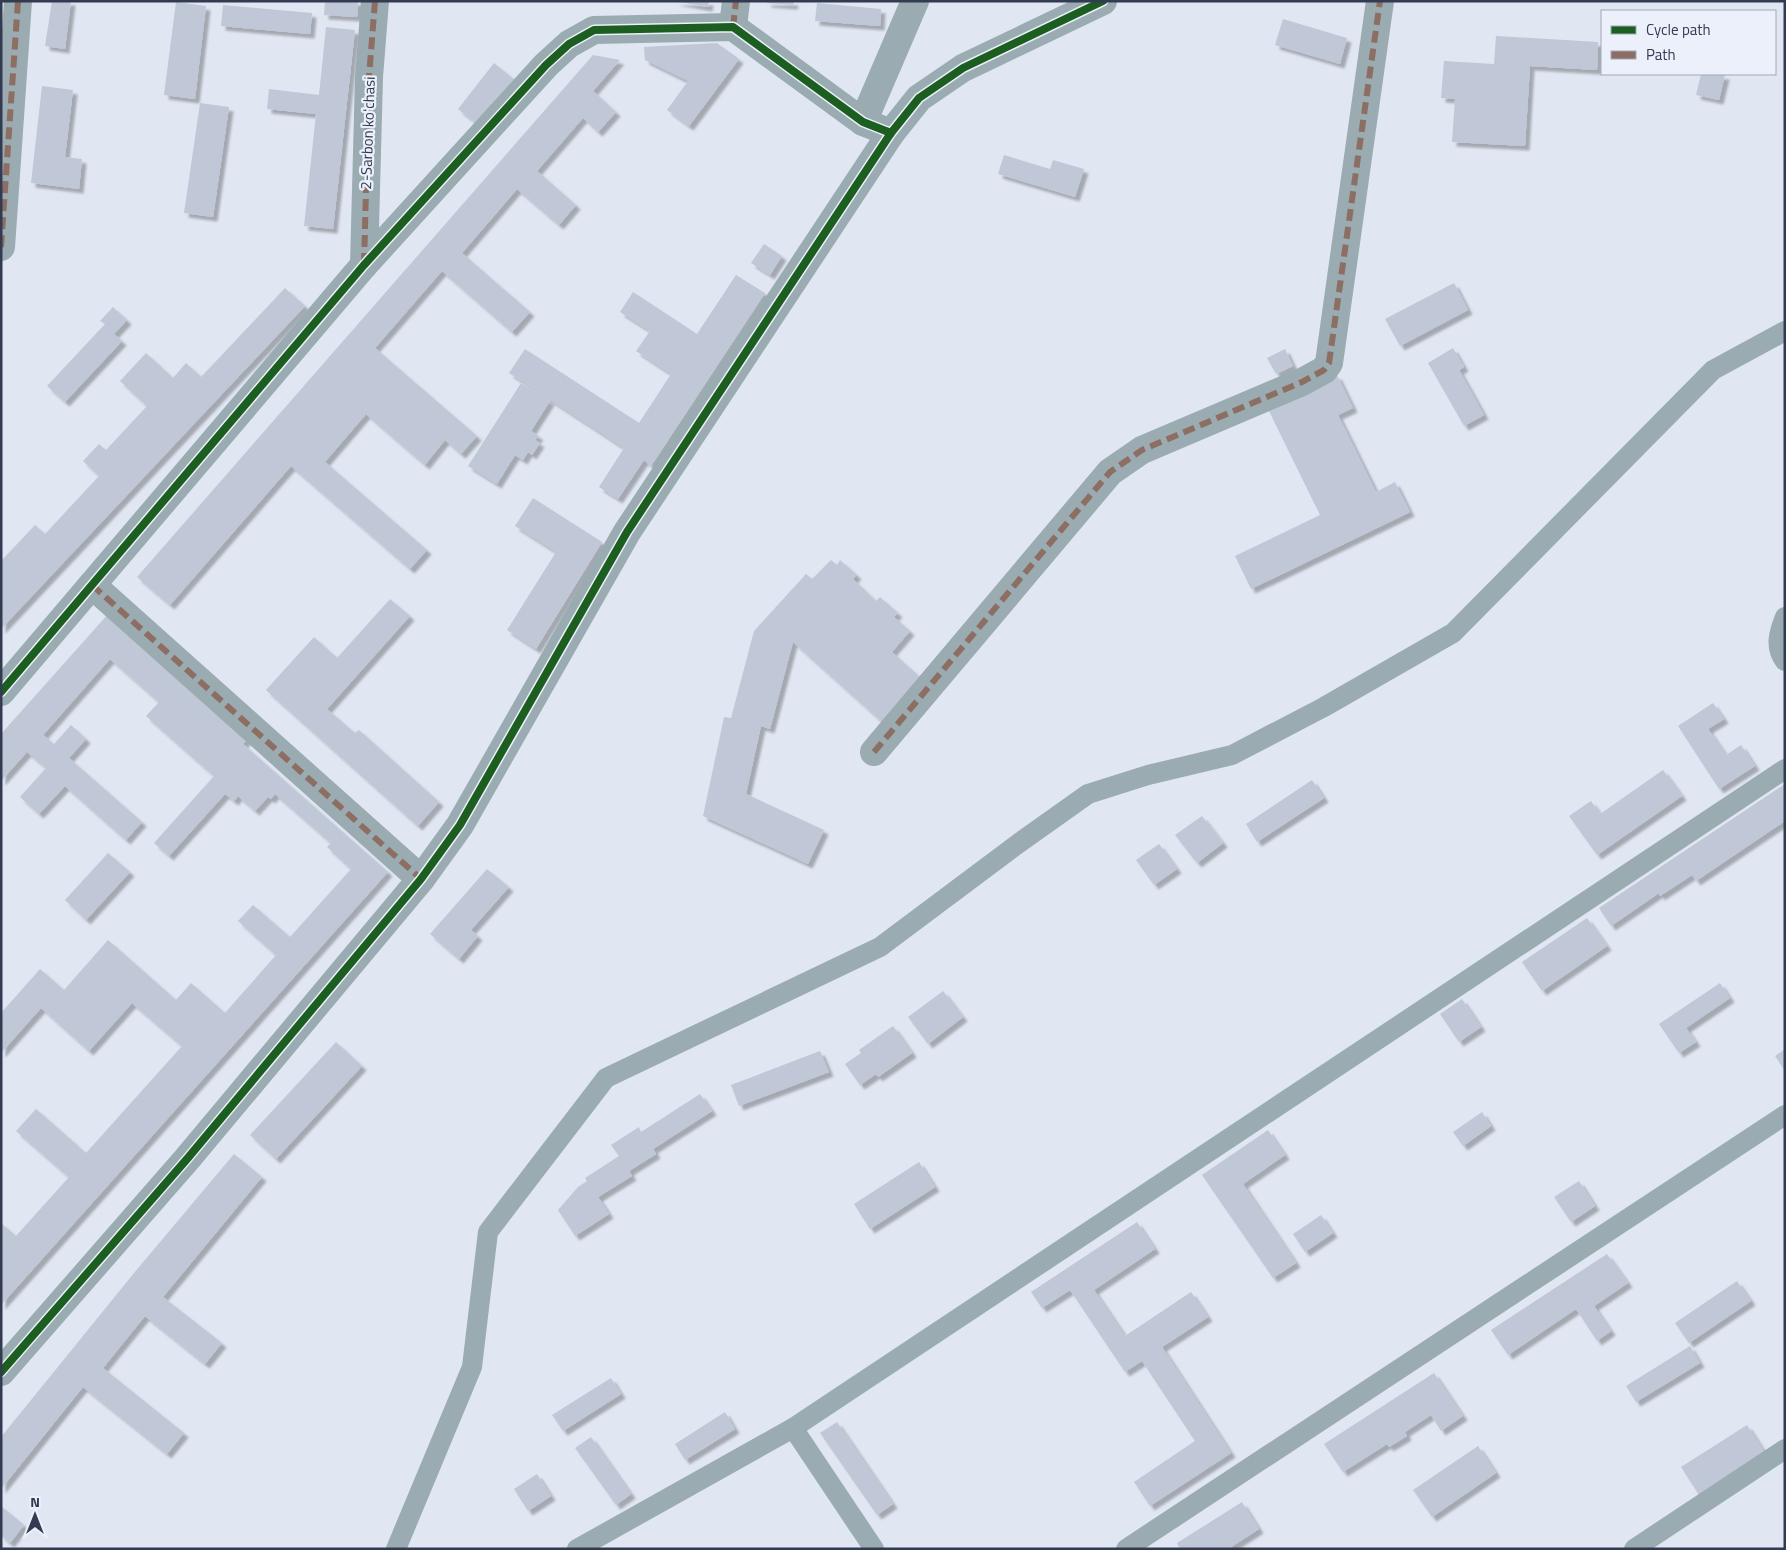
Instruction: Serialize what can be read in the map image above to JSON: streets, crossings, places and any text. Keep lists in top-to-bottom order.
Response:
{
  "streets": {
    "street": ["2-Sarbon koʻchasi"]
  },
  "legend": ["Cycle path", "Path"],
  "north": "top"
}
